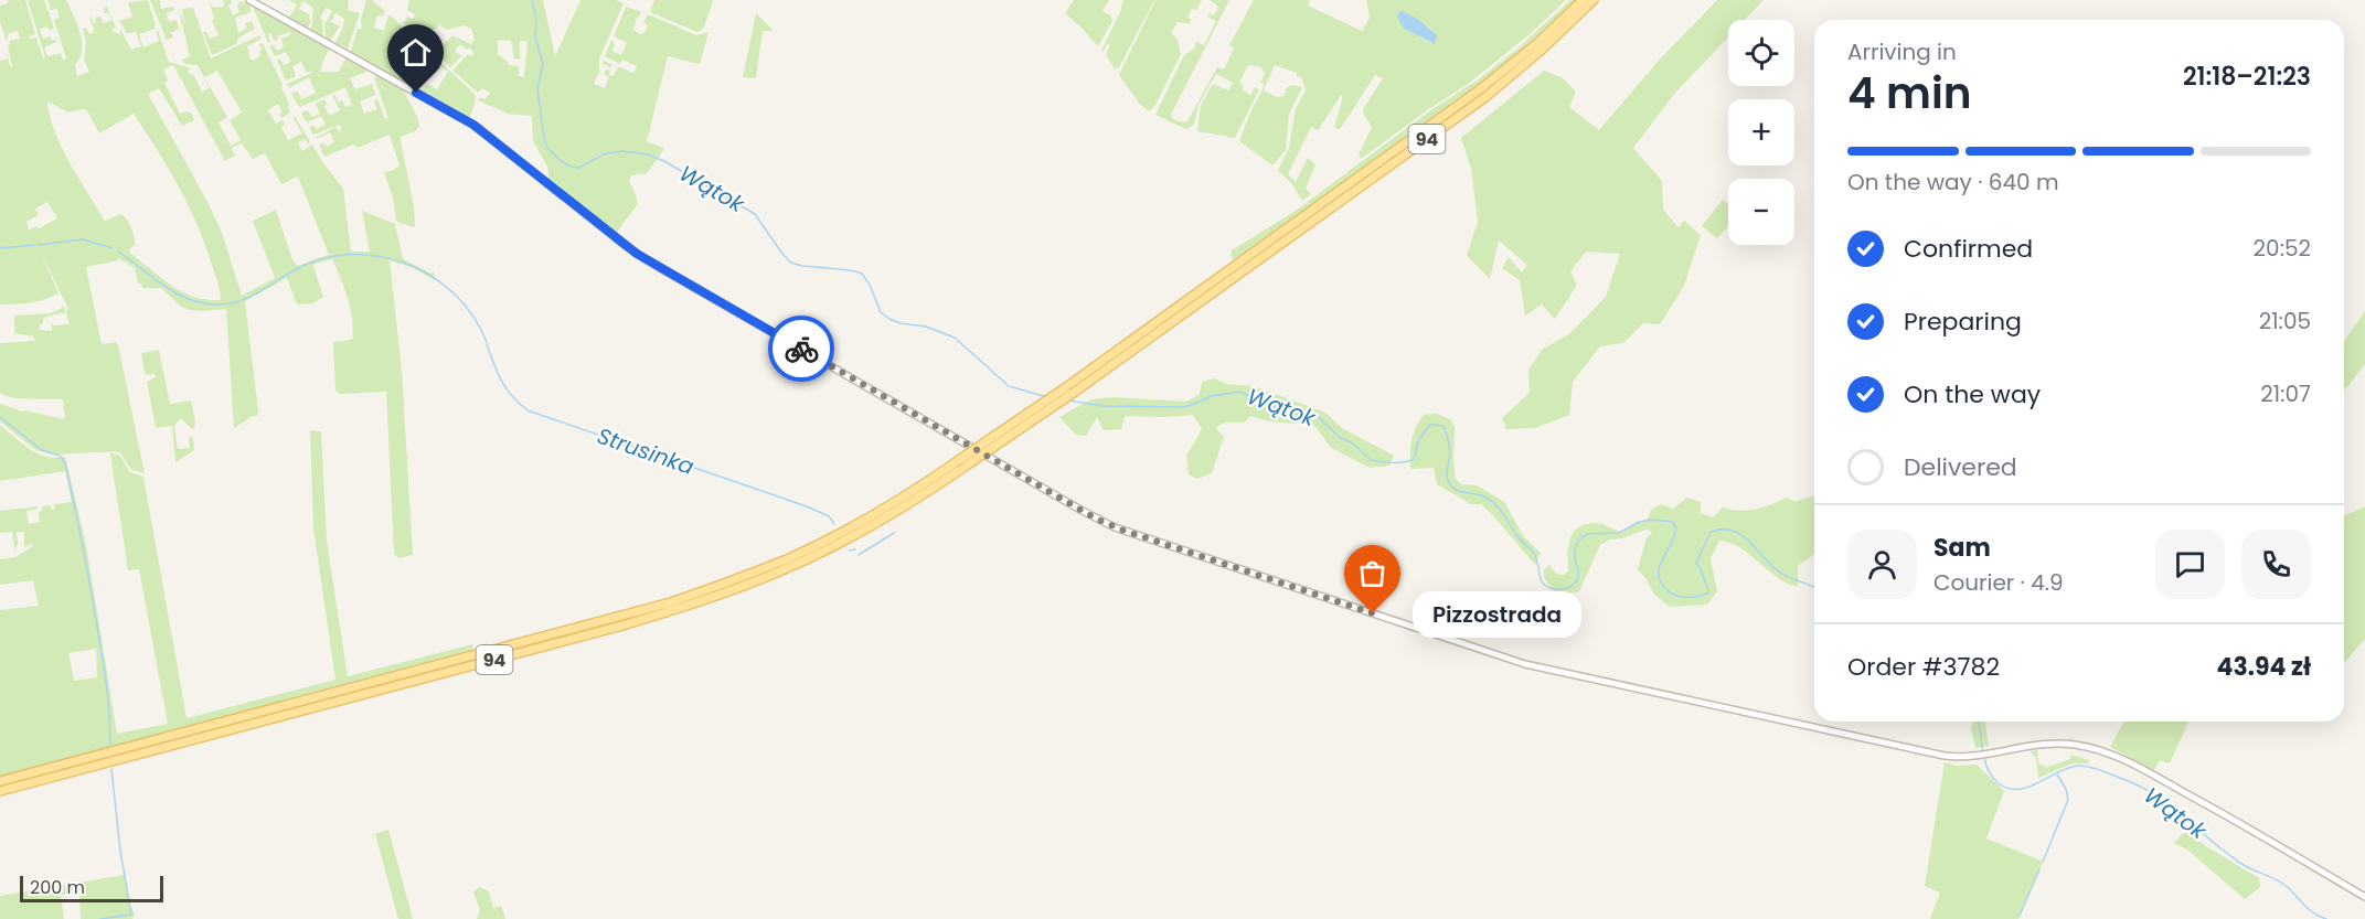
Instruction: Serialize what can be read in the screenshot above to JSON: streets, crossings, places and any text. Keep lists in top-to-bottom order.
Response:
{
  "streets": {
    "main road": ["94"]
  },
  "water": ["Wątok", "Strusinka"],
  "places": ["Pizzostrada"],
  "scale_bar": "200 m",
  "page": {
    "map_buttons": ["+", "−"],
    "heading": ["4 min", "Arriving in", "21:18–21:23"],
    "panel": [
      "Sam",
      "Courier · 4.9",
      "Order #3782",
      "43.94 zł"
    ],
    "bar": "On the way · 640 m",
    "list": [
      ["Confirmed", "20:52"],
      ["Preparing", "21:05"],
      ["On the way", "21:07"],
      "Delivered"
    ],
    "bubble": "Pizzostrada",
    "scale": "200 m"
  }
}
